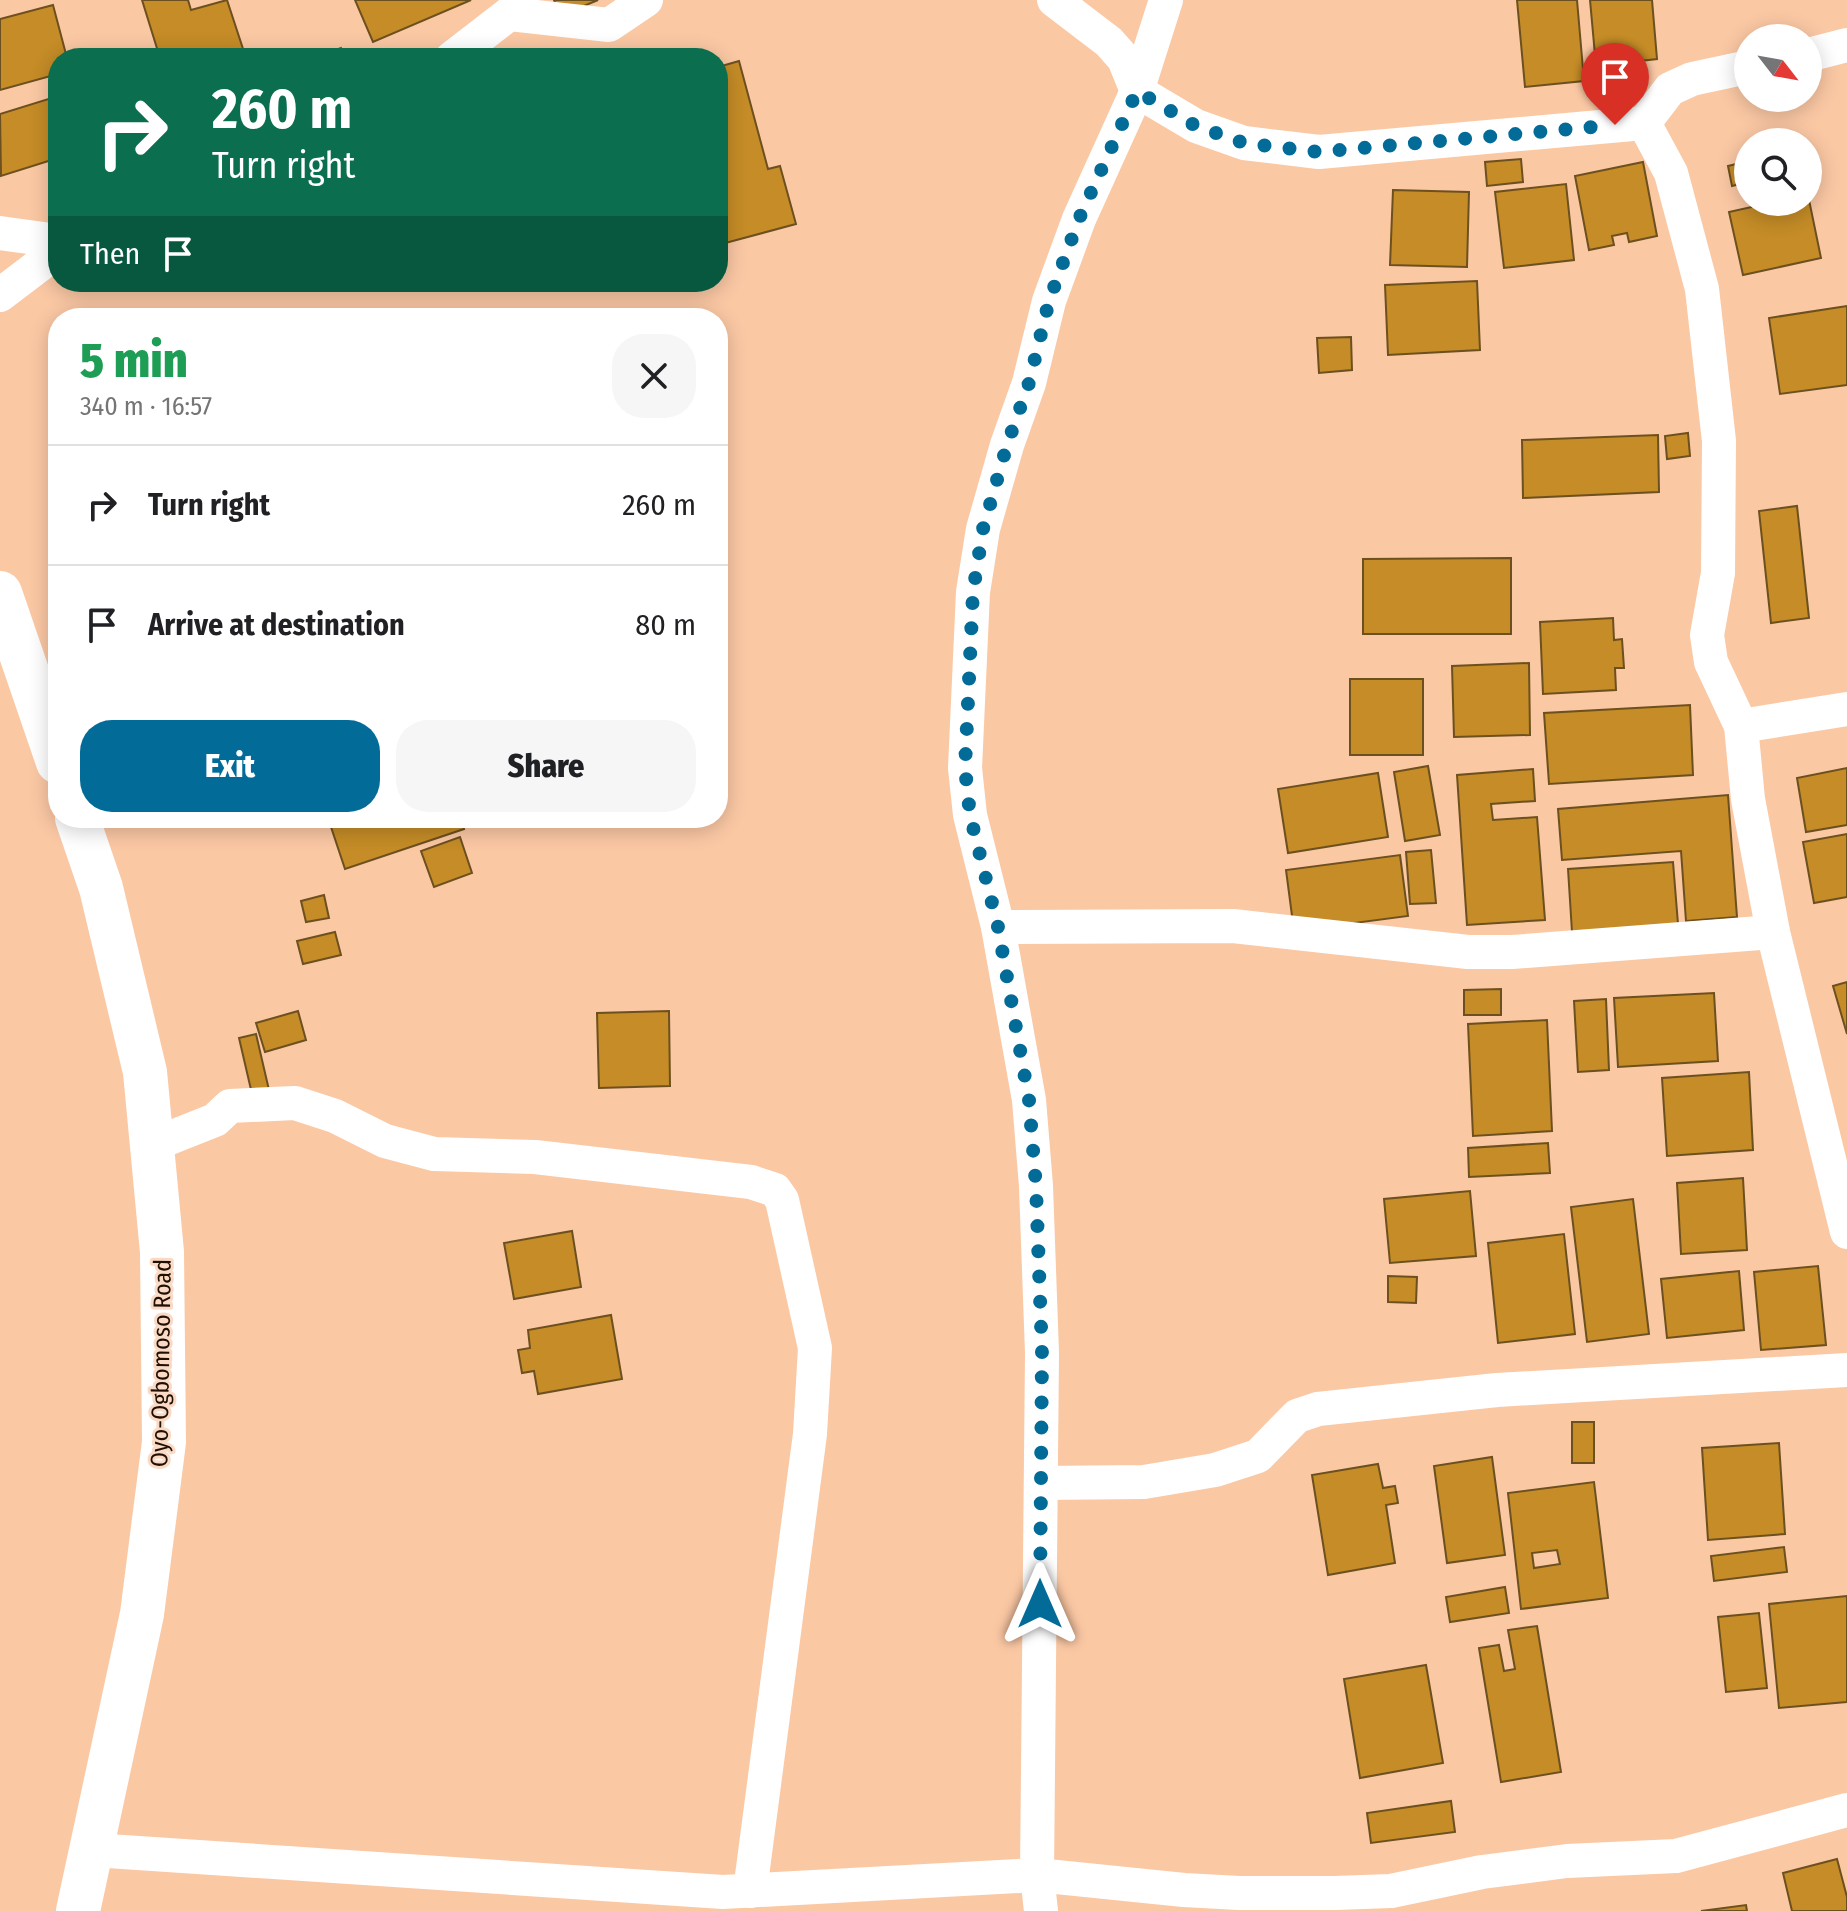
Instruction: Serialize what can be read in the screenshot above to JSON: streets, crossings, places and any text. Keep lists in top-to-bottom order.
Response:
{
  "streets": {
    "highway": ["Oyo-Ogbomoso Road"]
  },
  "north": "bottom right",
  "page": {
    "turn": ["260 m", "Turn right"],
    "then": "Then",
    "heading": ["5 min", "340 m · 16:57"],
    "list": [
      {
        "name": "Turn right",
        "value": "260 m"
      },
      {
        "name": "Arrive at destination",
        "value": "80 m"
      }
    ],
    "buttons": ["Exit", "Share"]
  }
}
